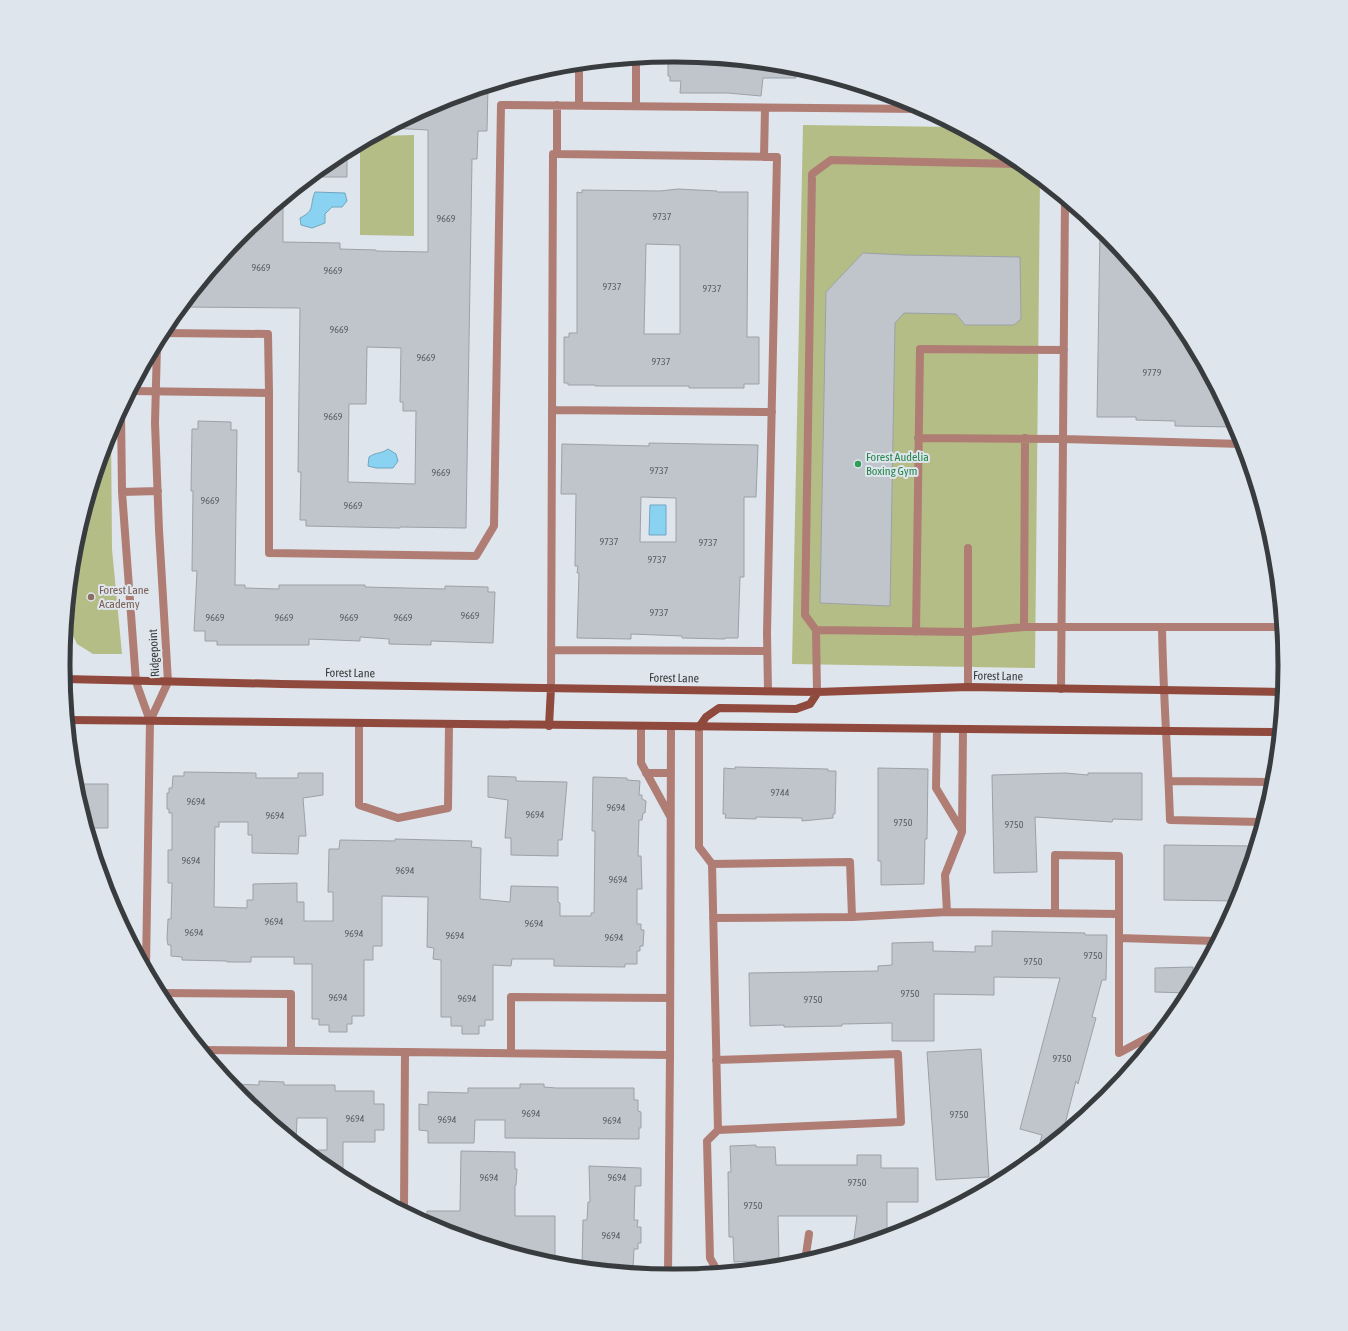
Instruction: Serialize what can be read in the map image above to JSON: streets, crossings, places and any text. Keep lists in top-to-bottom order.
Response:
{
  "streets": {
    "main road": ["Forest Lane"],
    "street": ["Ridgepoint"]
  },
  "crossings": [
    ["Ridgepoint", "Forest Lane"]
  ],
  "places": ["Forest Audelia Boxing Gym", "Forest Lane Academy"],
  "house_numbers": [
    "9737",
    "9669",
    "9669",
    "9669",
    "9737",
    "9737",
    "9669",
    "9669",
    "9737",
    "9779",
    "9669",
    "9737",
    "9669",
    "9669",
    "9669",
    "9737",
    "9737",
    "9737",
    "9737",
    "9669",
    "9669",
    "9669",
    "9669",
    "9669",
    "9744",
    "9694",
    "9694",
    "9694",
    "9694",
    "9750",
    "9750",
    "9694",
    "9694",
    "9694",
    "9694",
    "9694",
    "9694",
    "9694",
    "9694",
    "9694",
    "9750",
    "9750",
    "9750",
    "9694",
    "9694",
    "9750",
    "9750",
    "9694",
    "9750",
    "9694",
    "9694",
    "9694",
    "9694",
    "9694",
    "9750",
    "9750",
    "9694"
  ]
}
